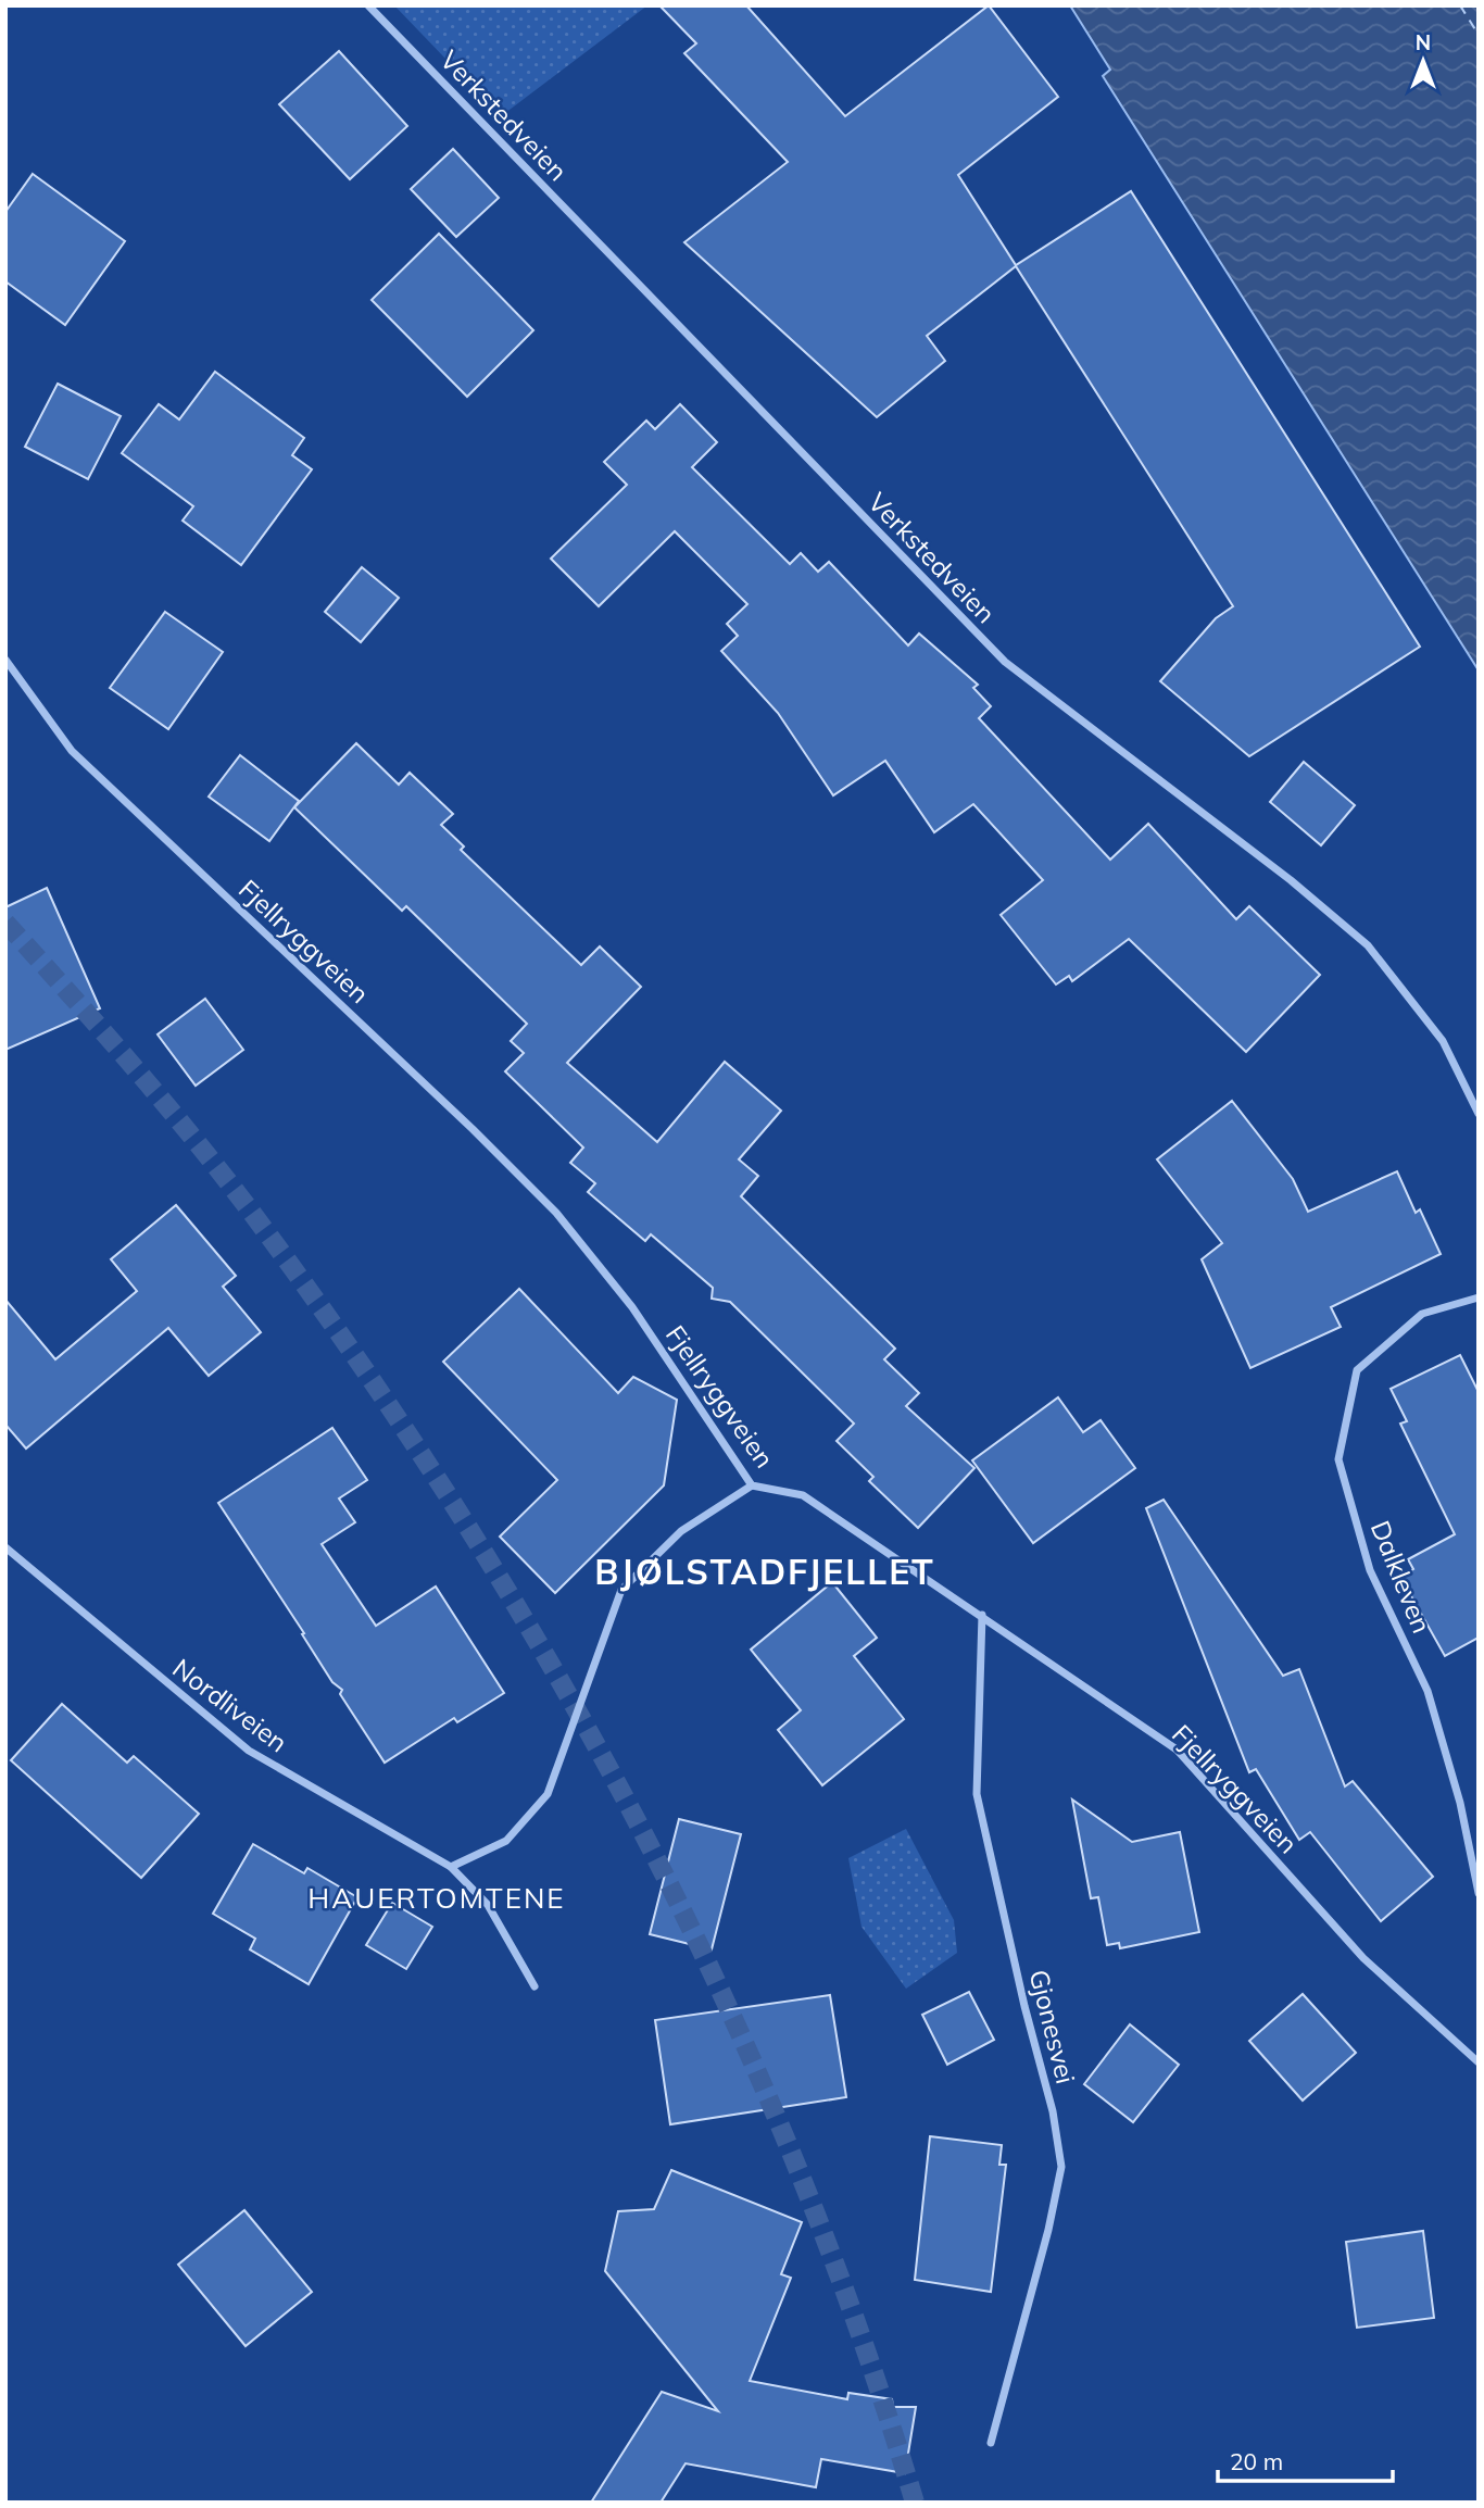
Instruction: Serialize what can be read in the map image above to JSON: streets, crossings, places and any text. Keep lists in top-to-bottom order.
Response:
{
  "streets": {
    "street": [
      "Verkstedveien",
      "Fjellryggveien",
      "Dalkleven",
      "Nordliveien",
      "Gjonesvei"
    ]
  },
  "crossings": [
    ["Fjellryggveien", "Gjonesvei"]
  ],
  "districts": ["BJØLSTADFJELLET", "HAUERTOMTENE"],
  "scale_bar": "20 m",
  "north": "top"
}
